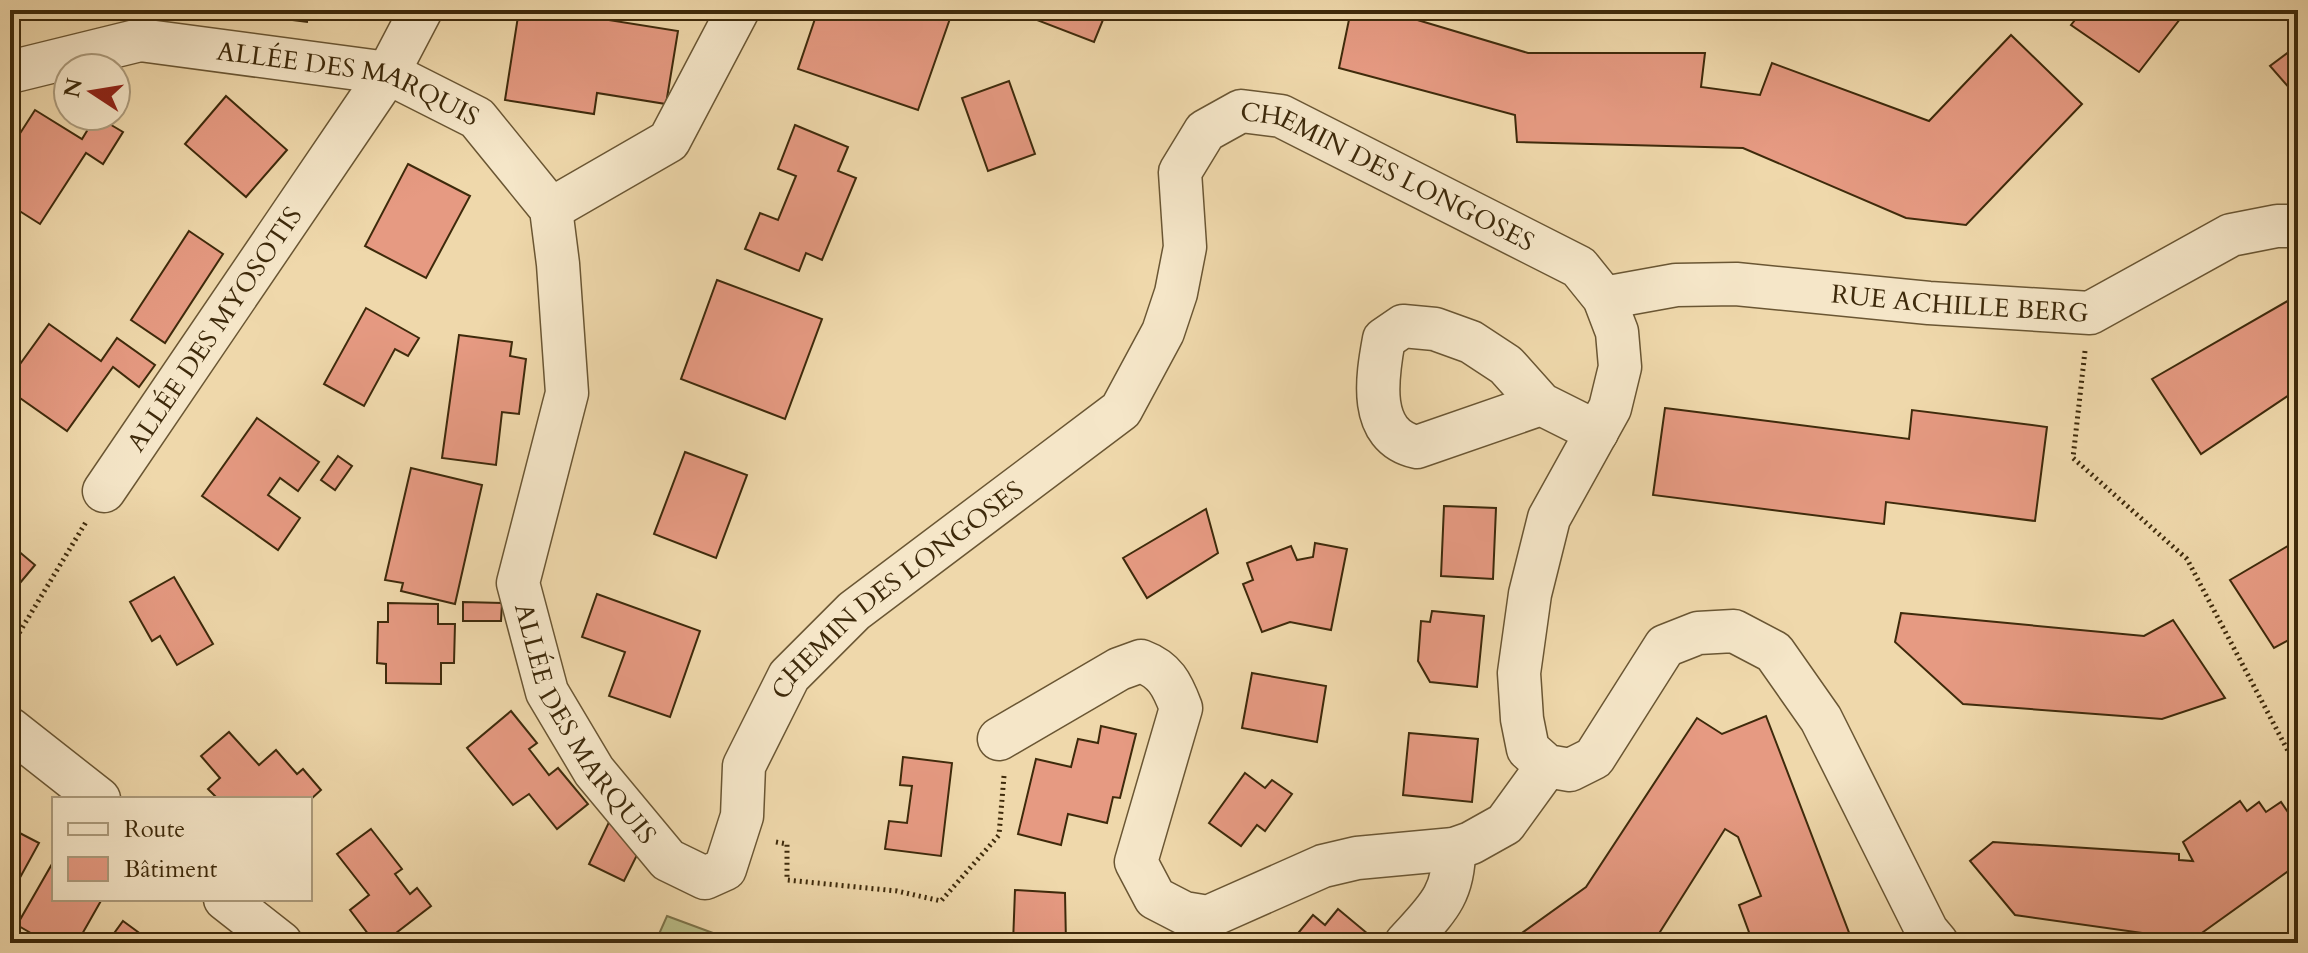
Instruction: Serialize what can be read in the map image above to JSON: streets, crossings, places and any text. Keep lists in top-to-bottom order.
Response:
{
  "streets": {
    "street": [
      "ALLÉE DES MARQUIS",
      "CHEMIN DES LONGOSES",
      "RUE ACHILLE BERG",
      "ALLÉE DES MYOSOTIS"
    ]
  },
  "crossings": [
    ["ALLÉE DES MARQUIS", "CHEMIN DES LONGOSES"],
    ["ALLÉE DES MARQUIS", "ALLÉE DES MYOSOTIS"],
    ["CHEMIN DES LONGOSES", "RUE ACHILLE BERG"]
  ],
  "legend": ["Route", "Bâtiment"],
  "north": "left"
}
